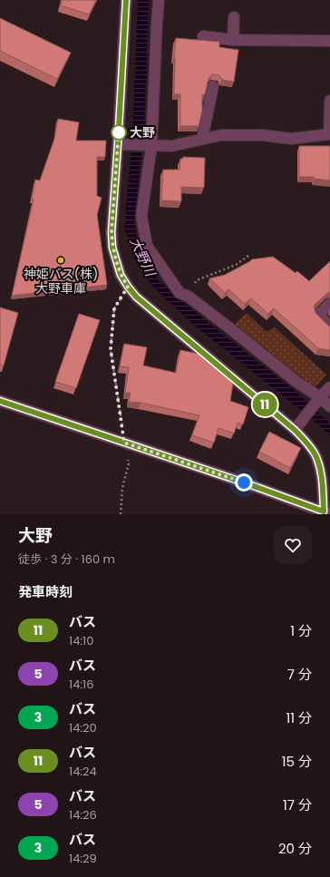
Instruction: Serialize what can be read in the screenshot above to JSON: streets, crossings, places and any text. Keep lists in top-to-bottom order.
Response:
{
  "water": ["大野川"],
  "places": ["大野", "神姫バス(株) 大野車庫"],
  "lines": ["bus line 11"],
  "page": {
    "on_map": "11",
    "heading": [
      ["大野", "徒歩 · 3 分 · 160 m"],
      "発車時刻"
    ],
    "list": [
      {
        "mark": "11",
        "name": "バス",
        "note": "14:10",
        "value": "1 分"
      },
      {
        "mark": "5",
        "name": "バス",
        "note": "14:16",
        "value": "7 分"
      },
      {
        "mark": "3",
        "name": "バス",
        "note": "14:20",
        "value": "11 分"
      },
      {
        "mark": "11",
        "name": "バス",
        "note": "14:24",
        "value": "15 分"
      },
      {
        "mark": "5",
        "name": "バス",
        "note": "14:26",
        "value": "17 分"
      },
      {
        "mark": "3",
        "name": "バス",
        "note": "14:29",
        "value": "20 分"
      }
    ]
  }
}
